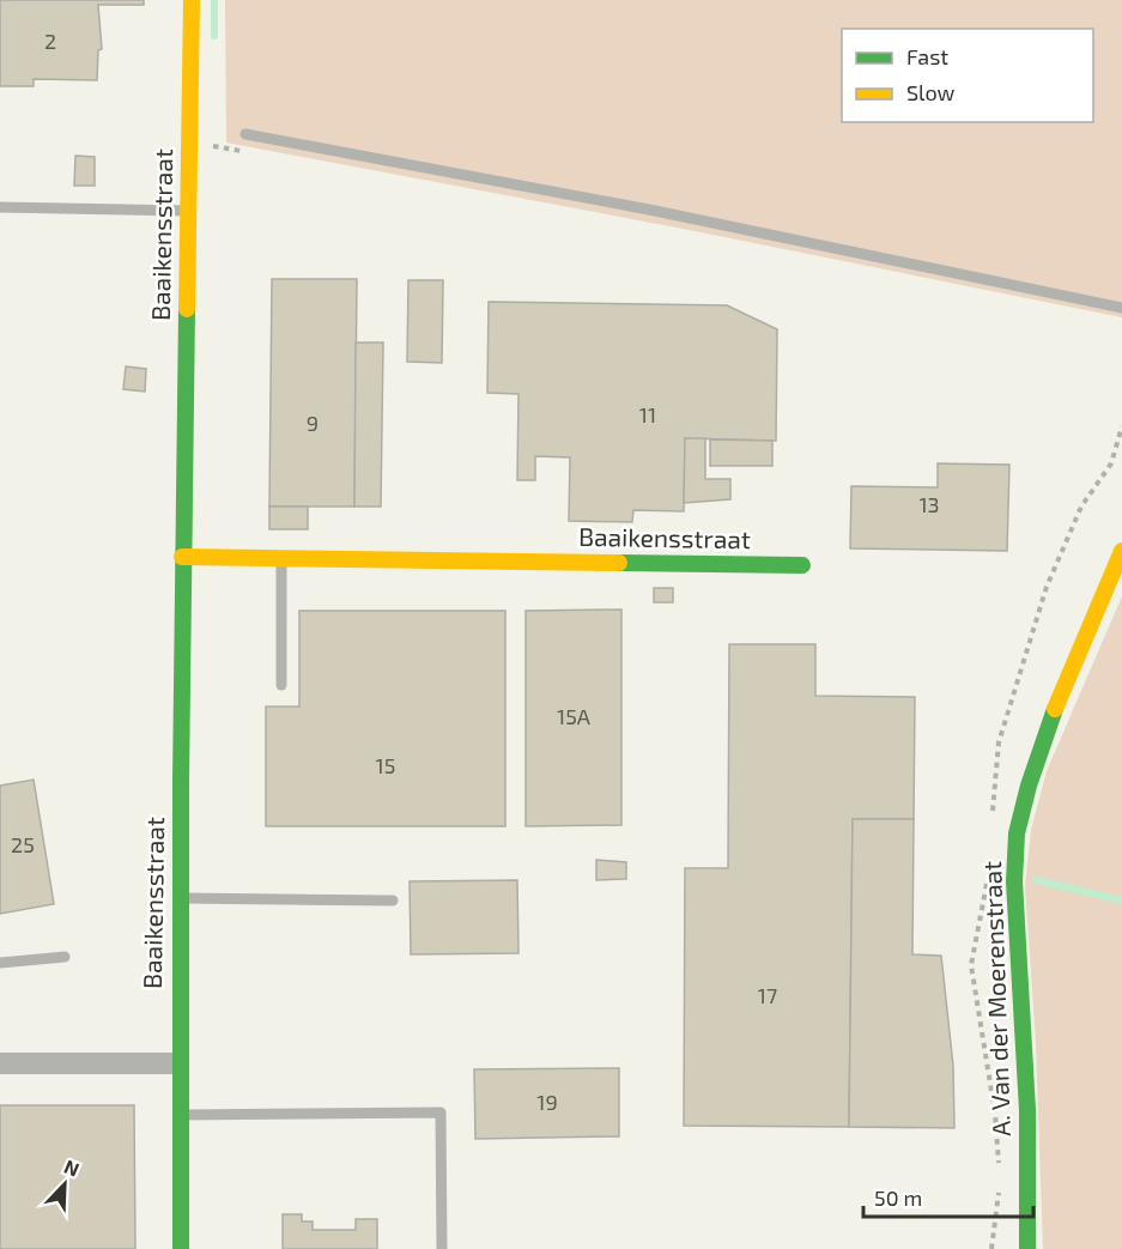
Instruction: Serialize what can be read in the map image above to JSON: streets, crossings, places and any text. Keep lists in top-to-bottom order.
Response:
{
  "streets": {
    "street": ["Baaikensstraat", "A. Van der Moerenstraat"]
  },
  "house_numbers": [
    "2",
    "11",
    "9",
    "13",
    "15A",
    "15",
    "25",
    "17",
    "19"
  ],
  "legend": ["Fast", "Slow"],
  "scale_bar": "50 m",
  "north": "top right"
}
